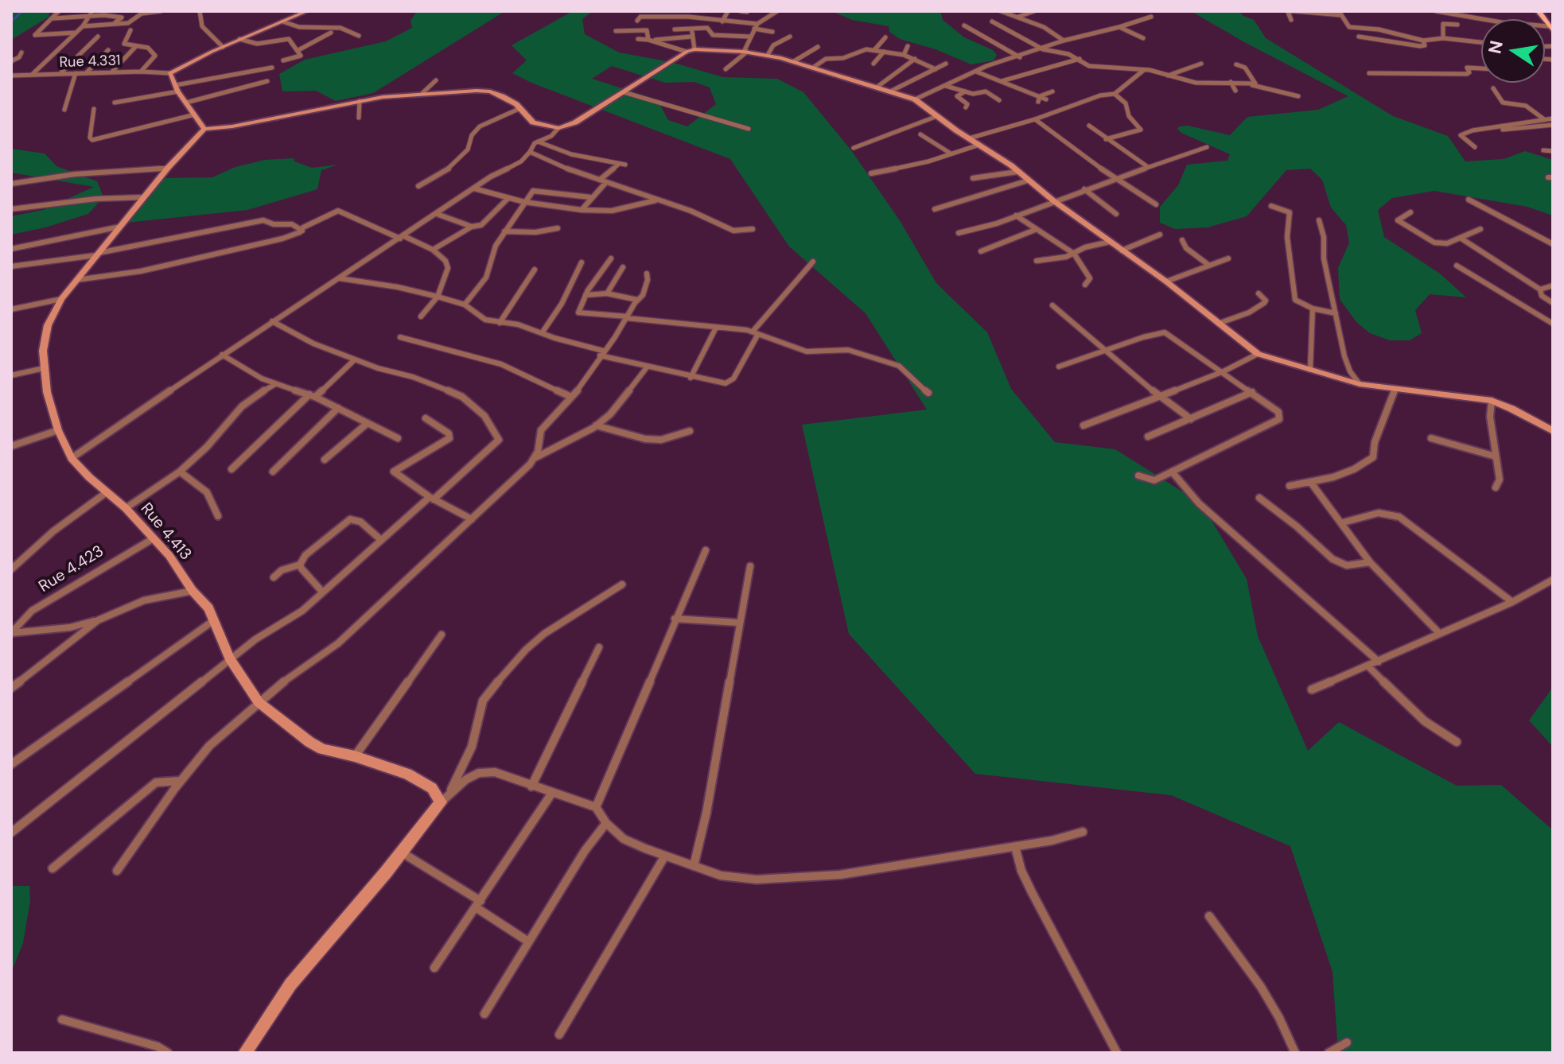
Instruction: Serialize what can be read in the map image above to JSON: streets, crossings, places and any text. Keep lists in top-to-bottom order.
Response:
{
  "streets": {
    "street": ["Rue 4.331", "Rue 4.413", "Rue 4.423"]
  },
  "crossings": [
    ["Rue 4.413", "Rue 4.423"]
  ],
  "north": "left"
}
